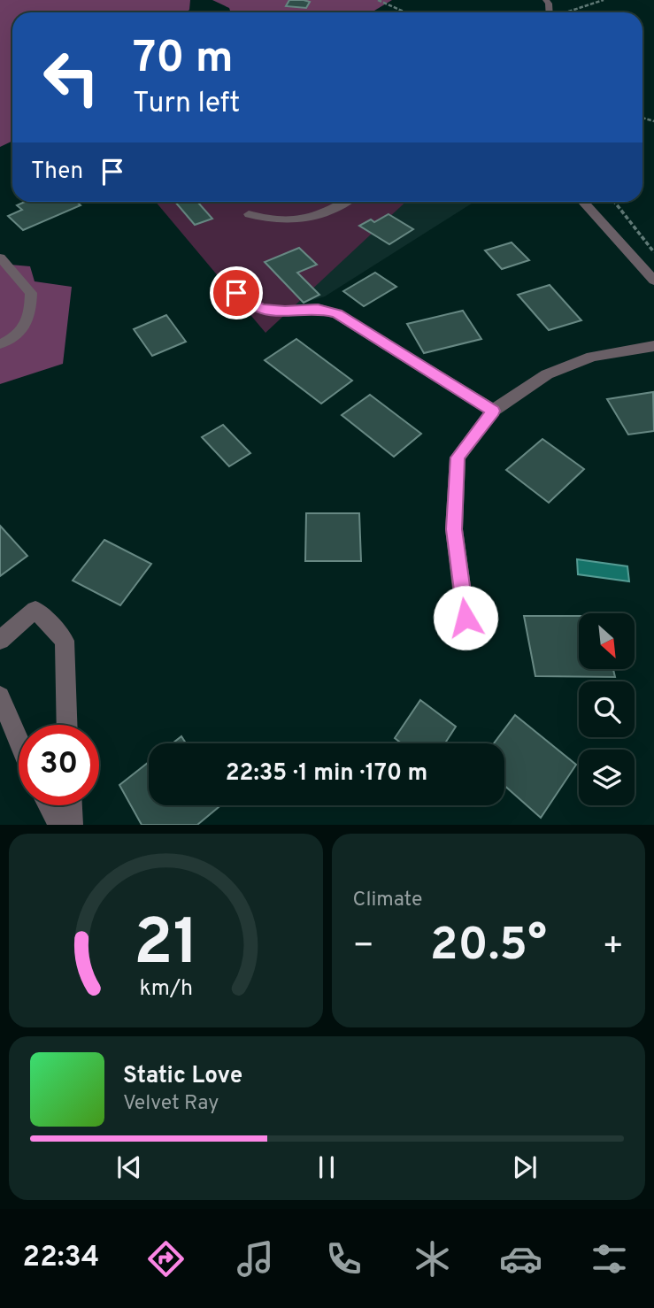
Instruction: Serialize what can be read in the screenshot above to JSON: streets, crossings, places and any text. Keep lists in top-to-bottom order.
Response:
{
  "north": "bottom right",
  "page": {
    "turn": ["70 m", "Turn left"],
    "then": "Then",
    "limit": "30",
    "trip": "22:35 · 1 min · 170 m",
    "tile": "Climate",
    "heat": ["−", "20.5°", "+"],
    "song": ["Static Love", "Velvet Ray"],
    "tabs": "22:34",
    "gauge": ["21", "km/h"]
  }
}
